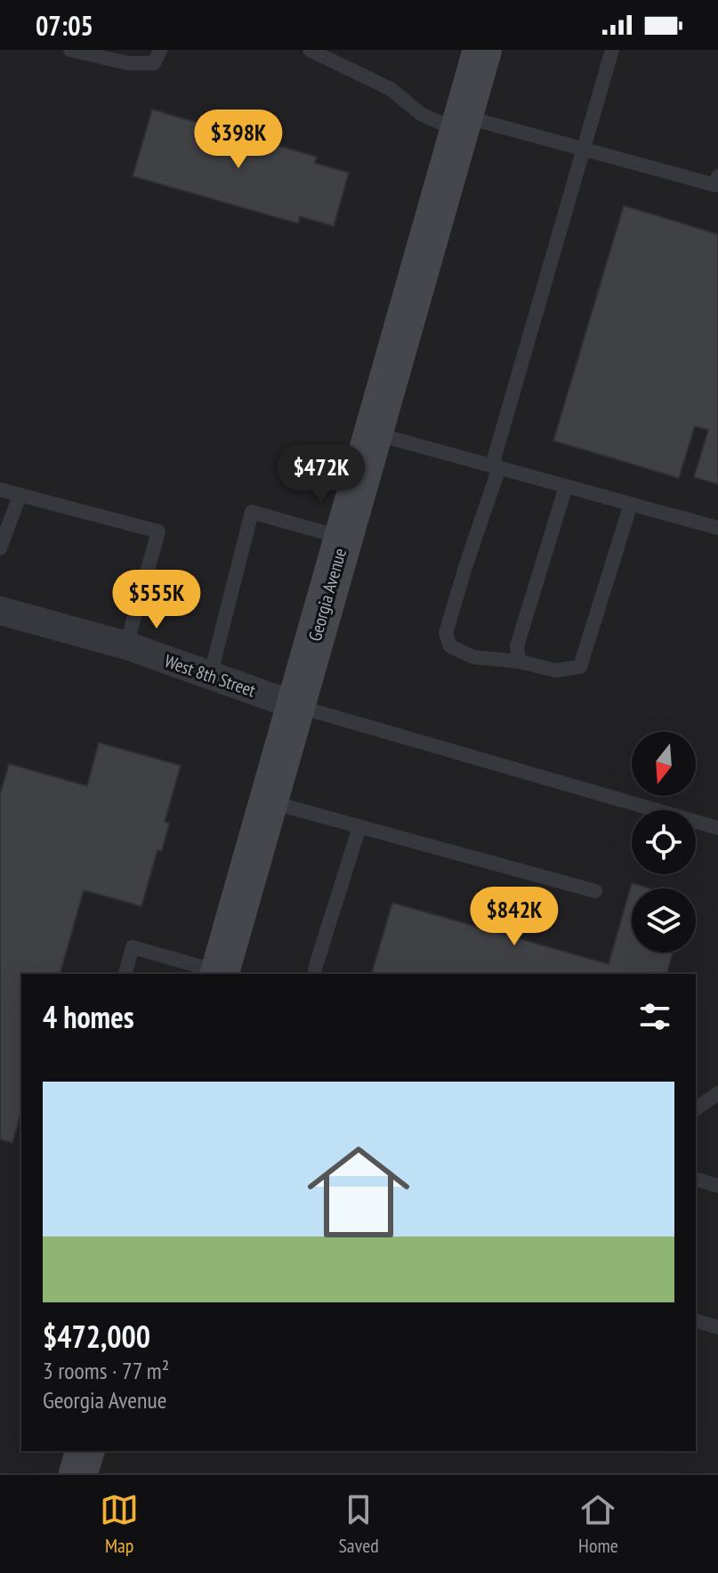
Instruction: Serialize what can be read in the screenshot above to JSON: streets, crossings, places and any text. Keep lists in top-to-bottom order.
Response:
{
  "streets": {
    "street": ["Georgia Avenue", "West 8th Street"]
  },
  "crossings": [
    ["Georgia Avenue", "West 8th Street"]
  ],
  "north": "bottom",
  "page": {
    "status": "07:05",
    "price": [
      "$398K",
      "$472K",
      "$555K",
      "$842K"
    ],
    "heading": "4 homes",
    "list": [
      {
        "name": "$472,000",
        "note": "3 rooms · 77 m² · Georgia Avenue"
      }
    ],
    "tabs": ["Map", "Saved", "Home"]
  }
}
